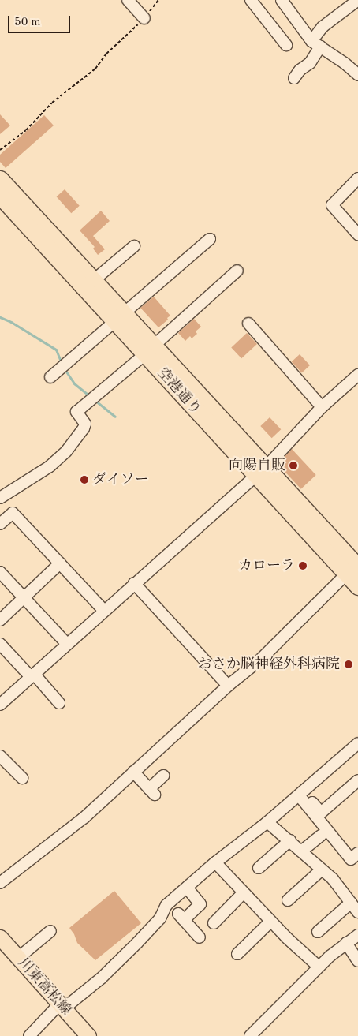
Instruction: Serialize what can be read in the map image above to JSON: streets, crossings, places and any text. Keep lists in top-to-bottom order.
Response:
{
  "streets": {
    "highway": ["空港通り"],
    "main road": ["川東高松線"]
  },
  "places": [
    "向陽自販",
    "ダイソー",
    "カローラ",
    "おさか脳神経外科病院"
  ],
  "scale_bar": "50 m"
}
